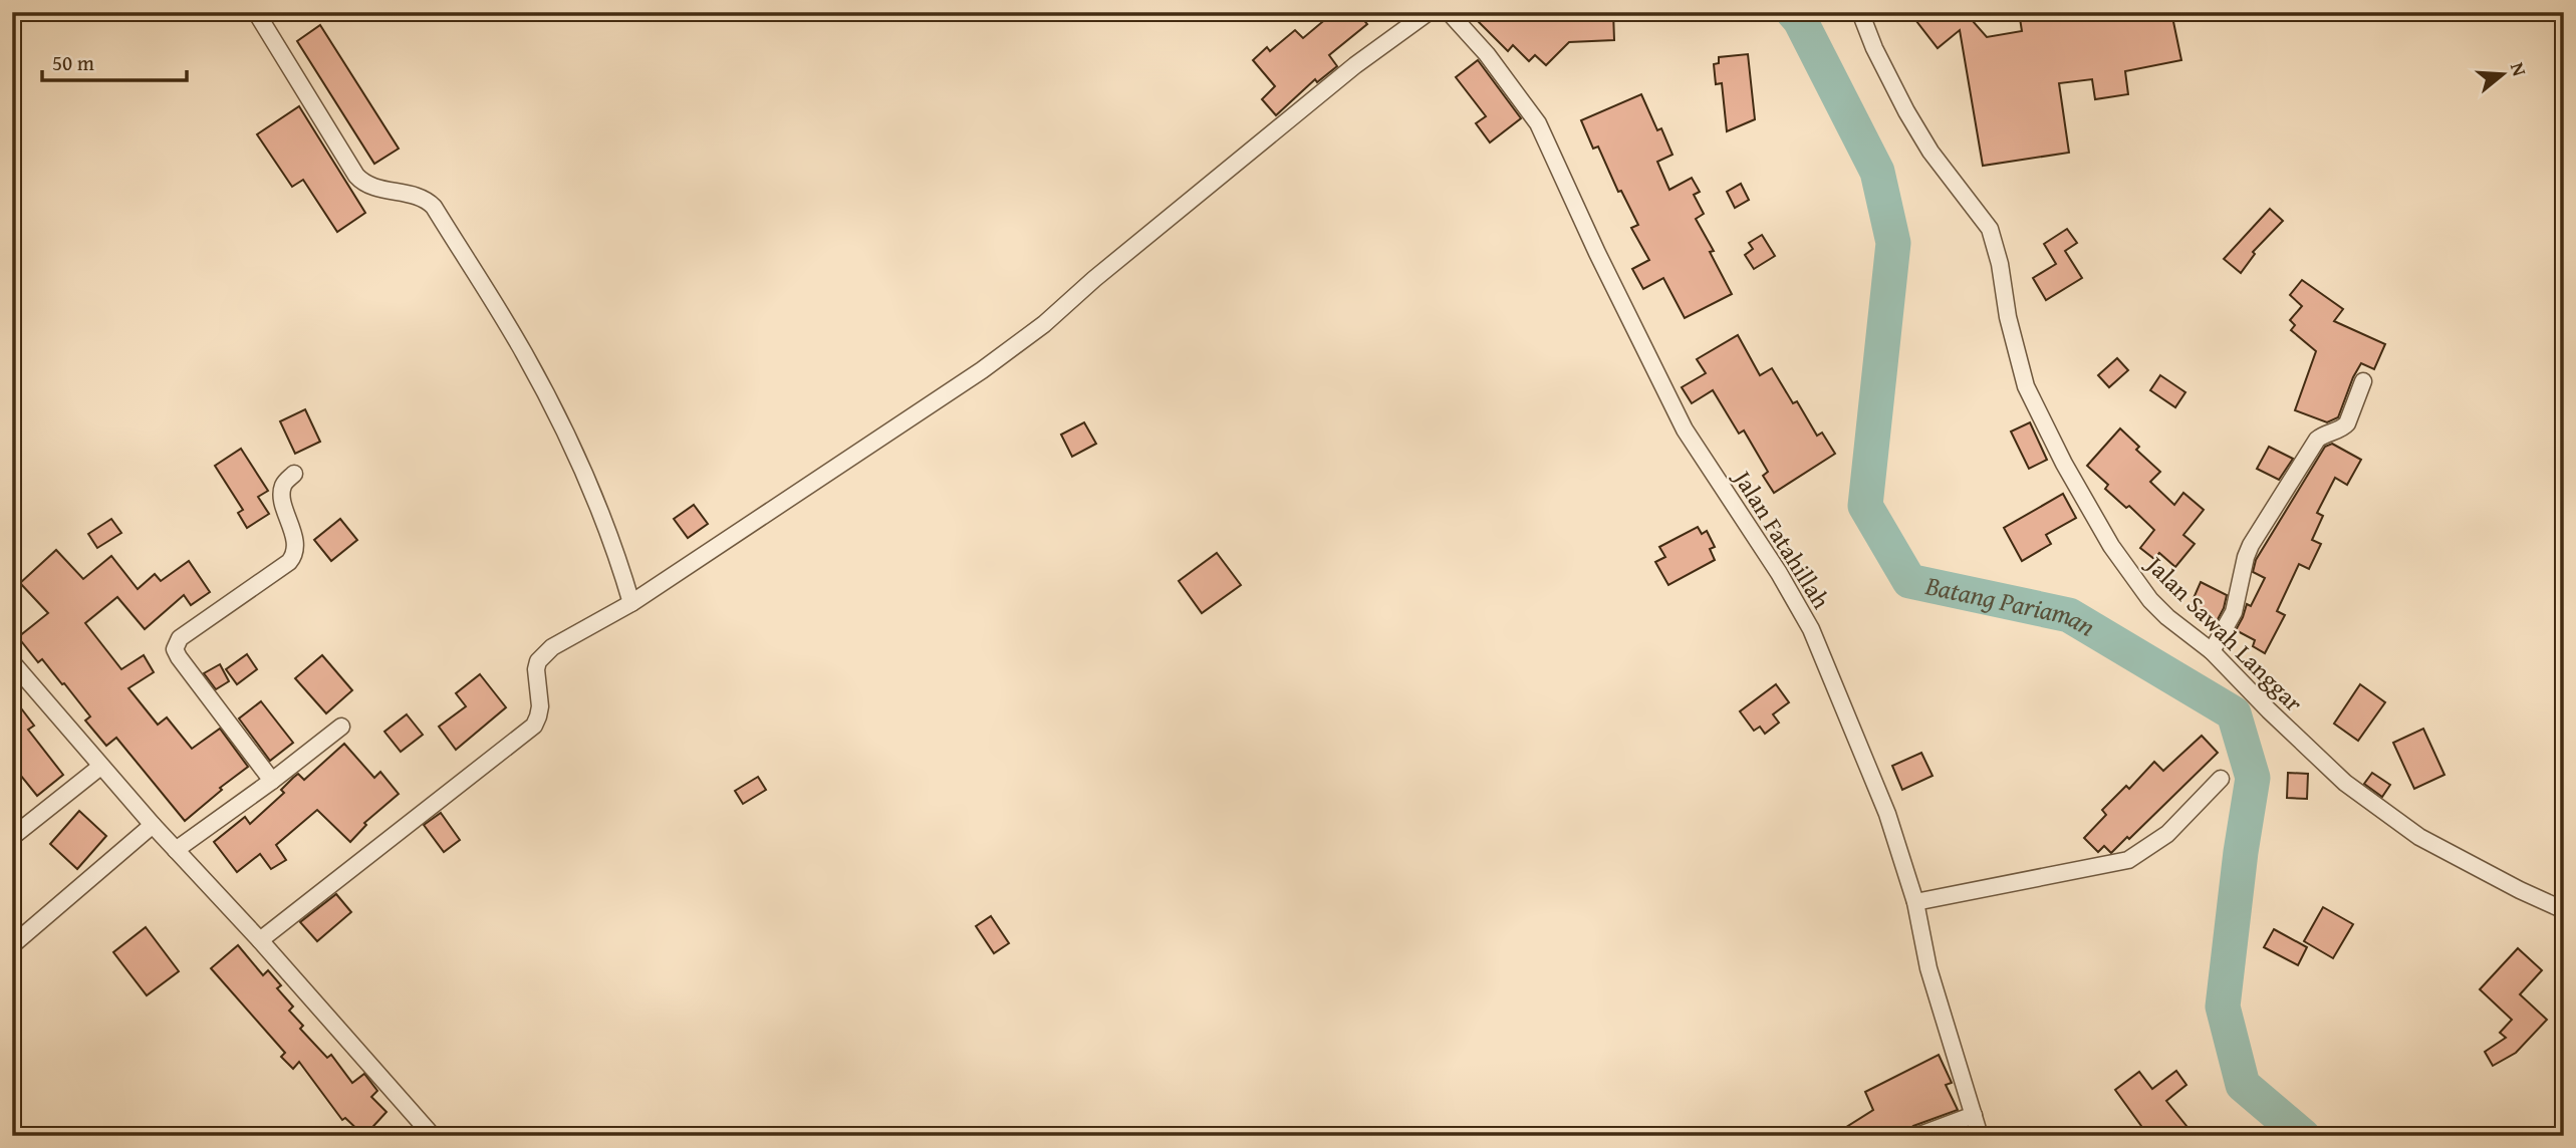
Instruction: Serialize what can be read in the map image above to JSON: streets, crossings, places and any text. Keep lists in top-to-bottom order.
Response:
{
  "streets": {
    "street": ["Jalan Fatahillah", "Jalan Sawah Langgar"]
  },
  "water": ["Batang Pariaman"],
  "scale_bar": "50 m",
  "north": "right"
}
